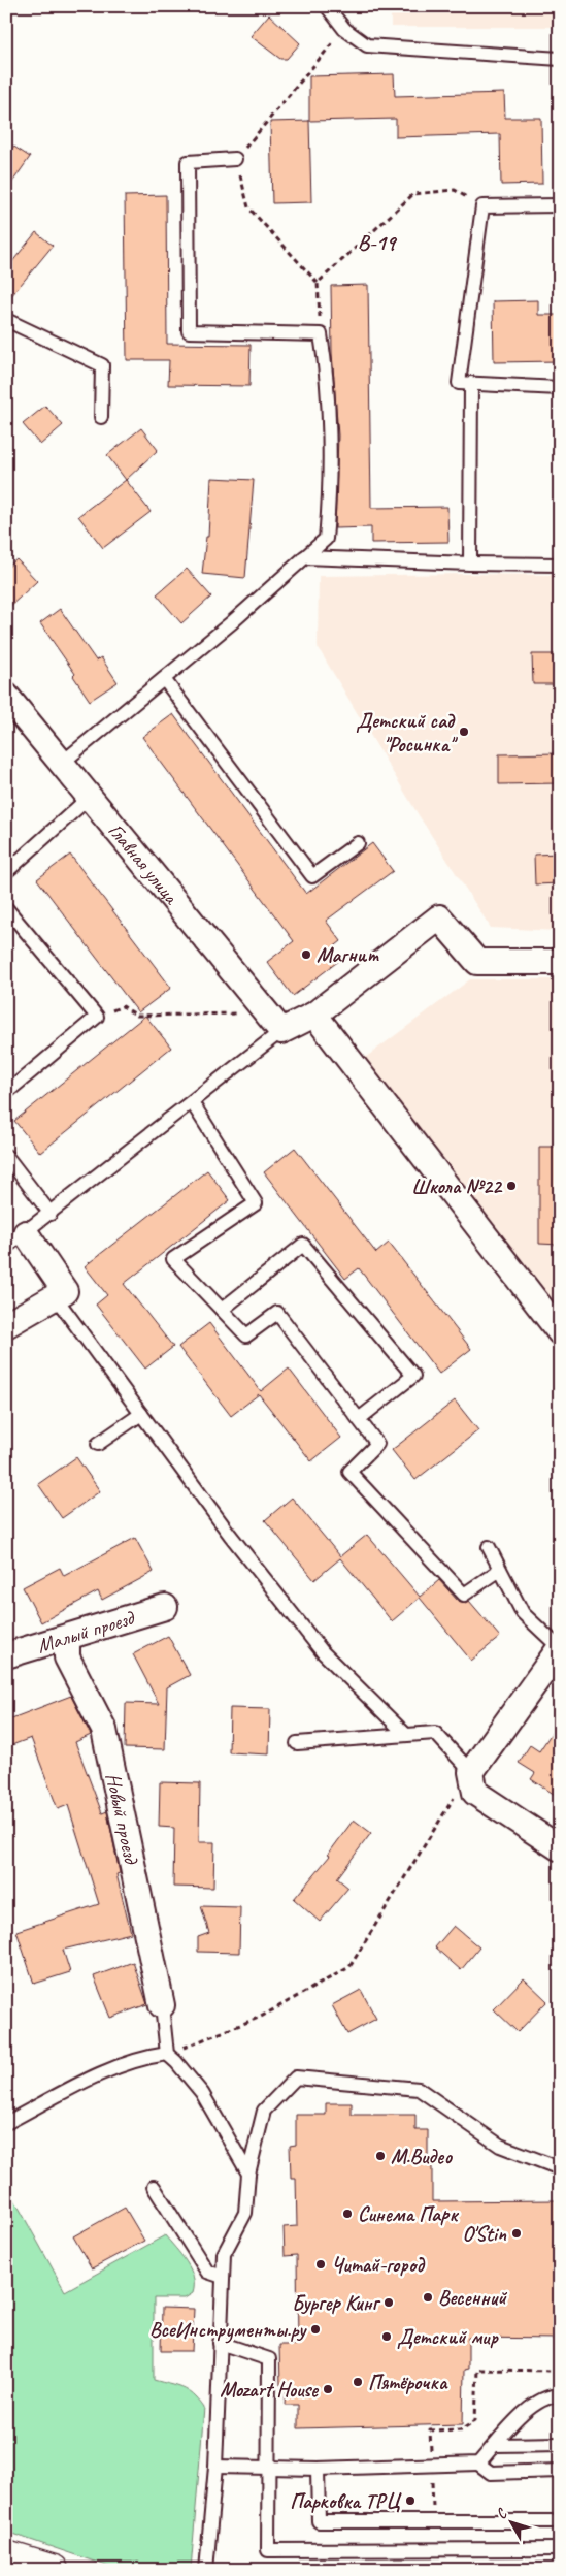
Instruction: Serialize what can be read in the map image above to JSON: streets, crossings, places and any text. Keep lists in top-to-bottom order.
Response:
{
  "streets": {
    "street": ["Главная улица", "Малый проезд", "Новый проезд"]
  },
  "crossings": [
    ["Малый проезд", "Новый проезд"]
  ],
  "districts": ["В-19"],
  "places": [
    "Детский сад \"Росинка\"",
    "Магнит",
    "Школа №22",
    "М.Видео",
    "Синема Парк",
    "O'Stin",
    "Читай-город",
    "Весенний",
    "Бургер Кинг",
    "ВсеИнструменты.ру",
    "Детский мир",
    "Пятёрочка",
    "Mozart House",
    "Парковка ТРЦ"
  ],
  "north": "top left"
}
